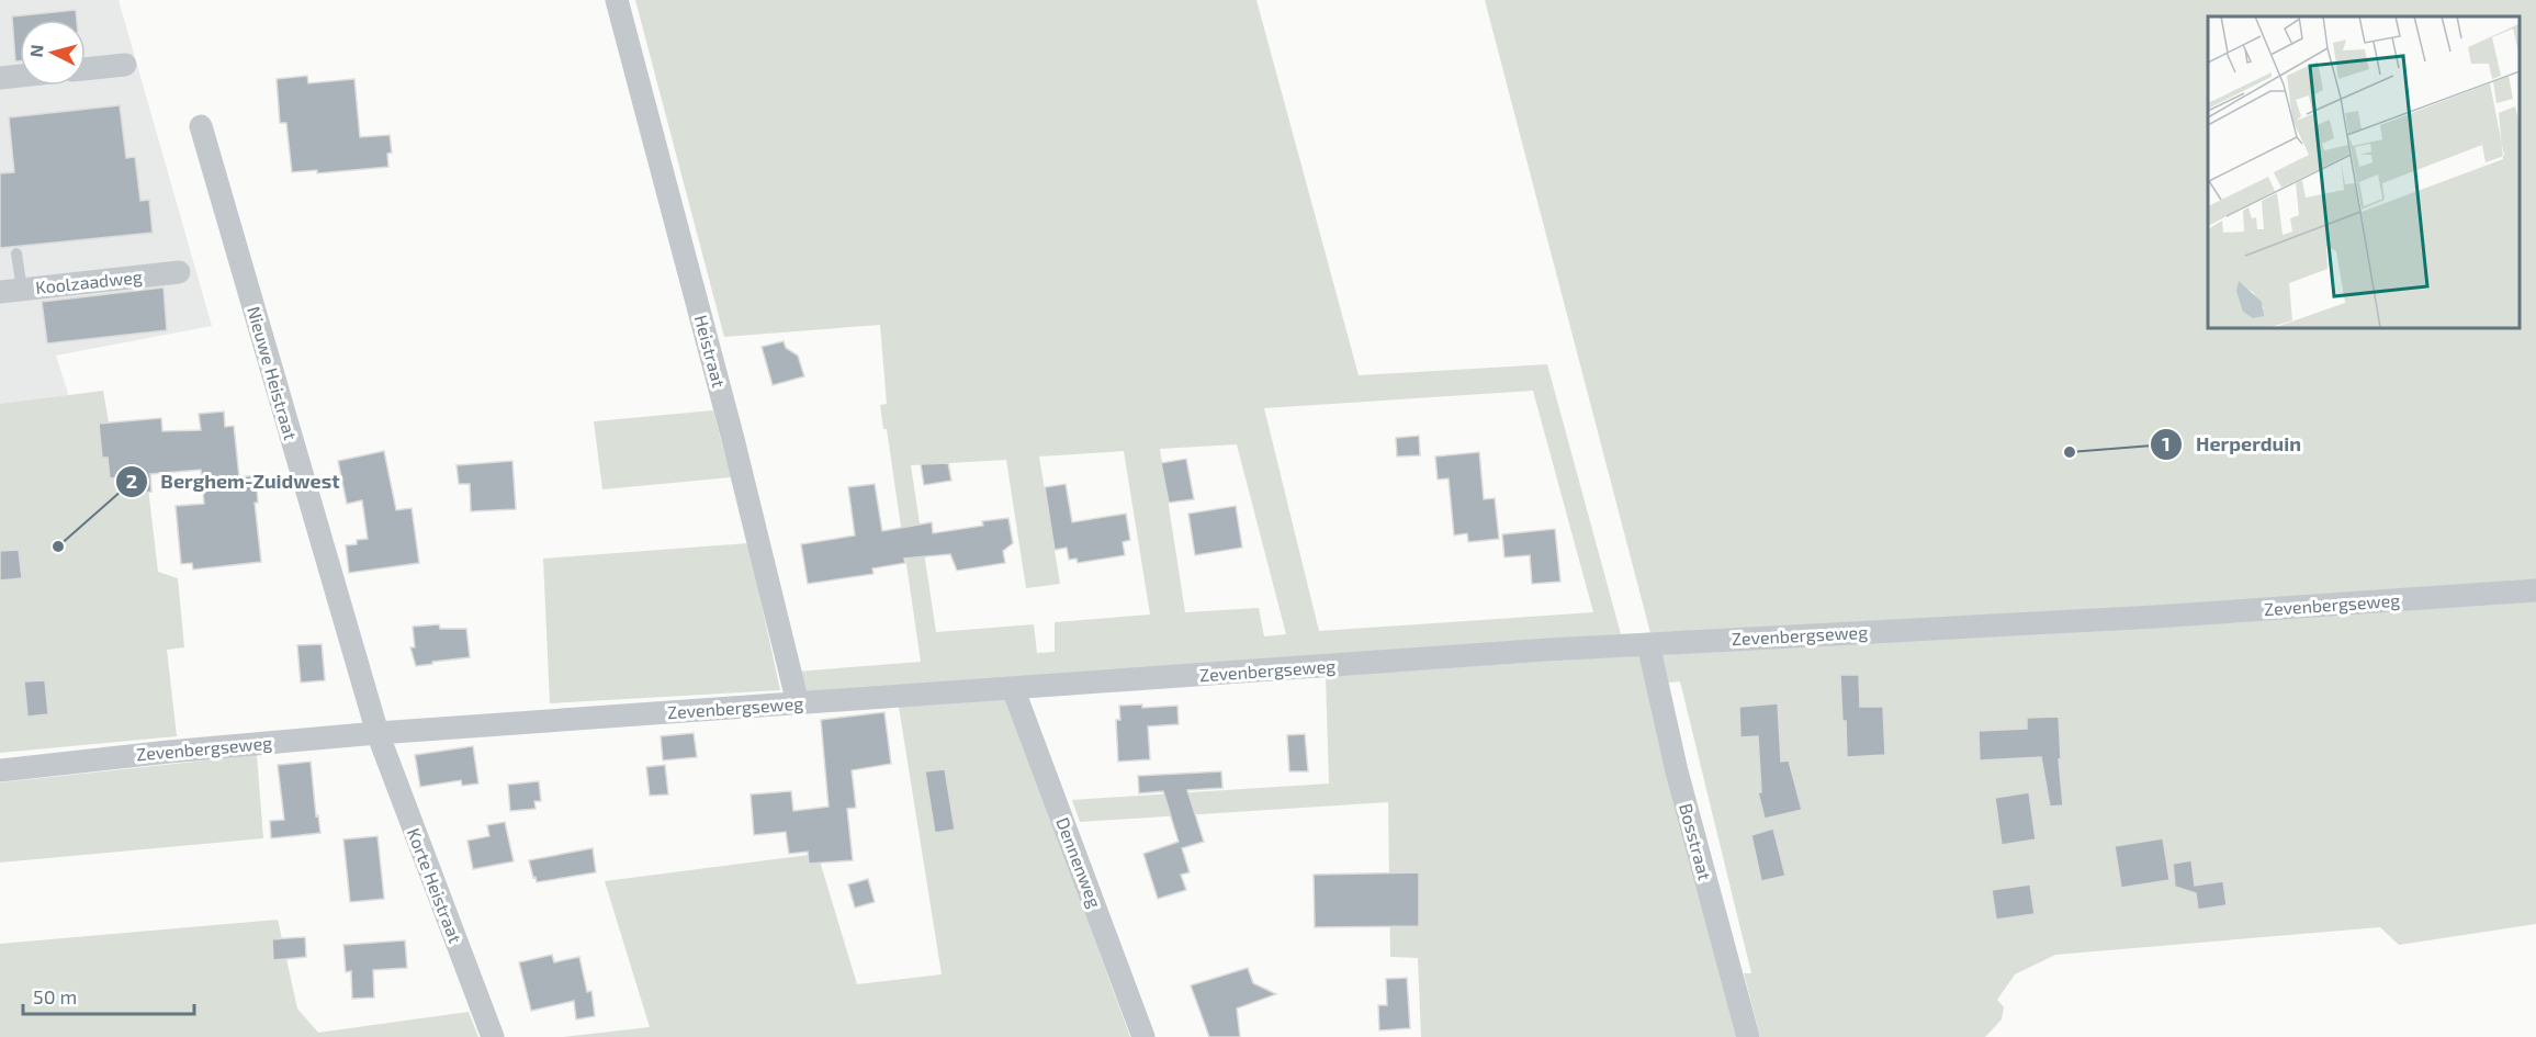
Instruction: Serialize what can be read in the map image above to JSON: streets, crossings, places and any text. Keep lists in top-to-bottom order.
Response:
{
  "streets": {
    "street": [
      "Koolzaadweg",
      "Heistraat",
      "Nieuwe Heistraat",
      "Zevenbergseweg",
      "Bosstraat",
      "Dennenweg",
      "Korte Heistraat"
    ]
  },
  "crossings": [
    ["Heistraat", "Zevenbergseweg"],
    ["Nieuwe Heistraat", "Zevenbergseweg"],
    ["Nieuwe Heistraat", "Korte Heistraat"],
    ["Zevenbergseweg", "Bosstraat"],
    ["Zevenbergseweg", "Dennenweg"],
    ["Zevenbergseweg", "Korte Heistraat"]
  ],
  "places": ["Herperduin", "Berghem-Zuidwest"],
  "scale_bar": "50 m",
  "north": "left"
}
